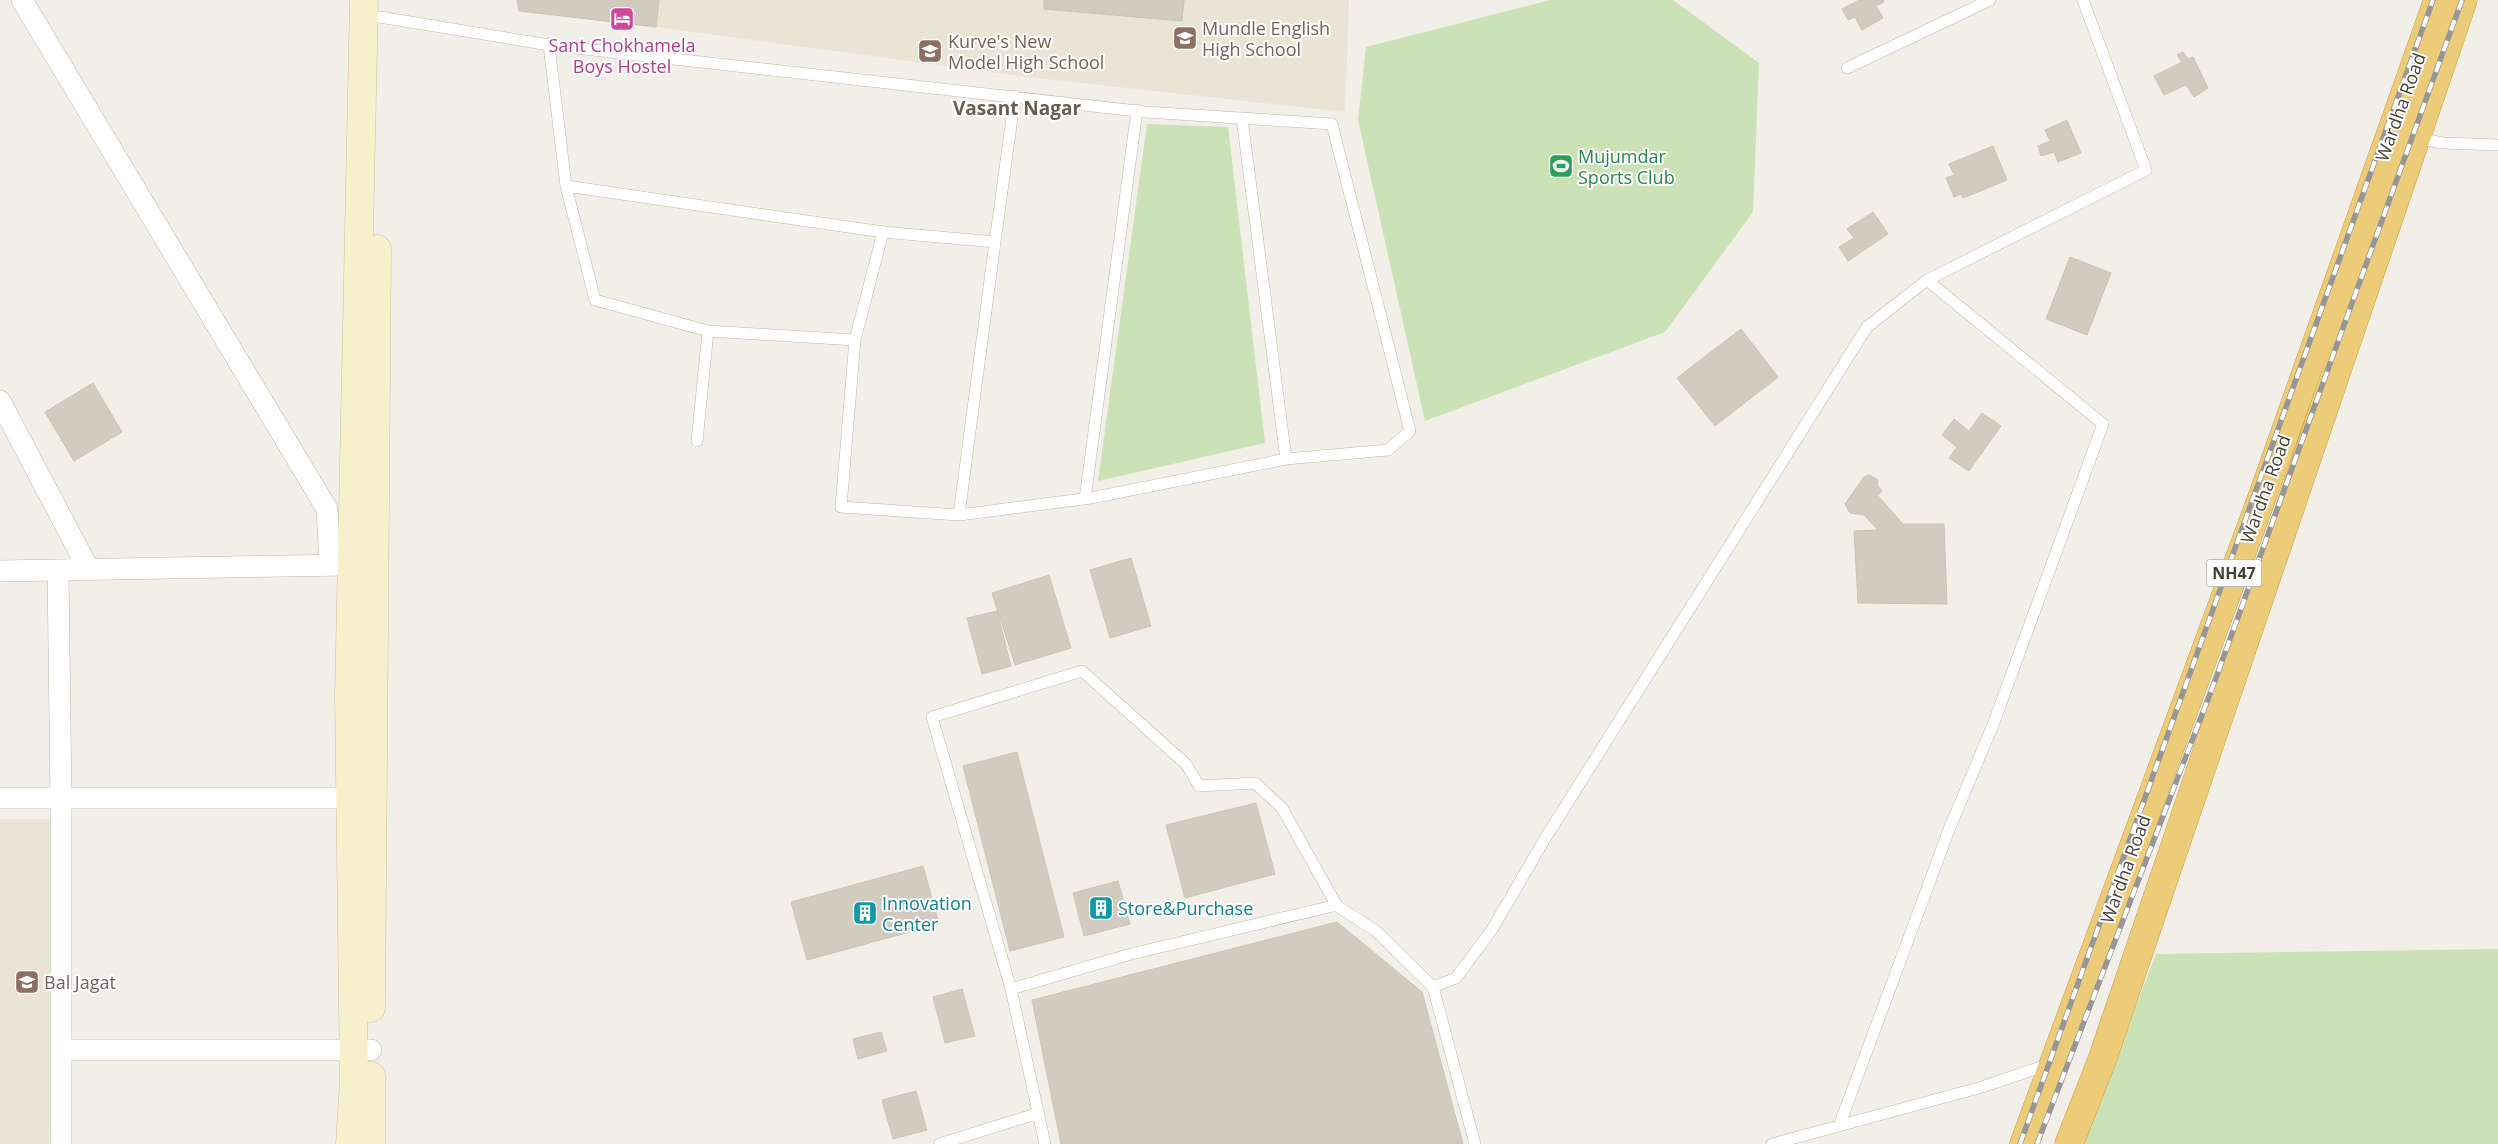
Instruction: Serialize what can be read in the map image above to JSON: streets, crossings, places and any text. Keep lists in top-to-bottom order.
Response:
{
  "streets": {
    "highway": ["Wardha Road", "NH47"]
  },
  "districts": ["Vasant Nagar"],
  "places": {
    "hotel": ["Sant Chokhamela Boys Hostel"],
    "school or university": ["Mundle English High School", "Kurve's New Model High School", "Bal Jagat"],
    "sports": ["Mujumdar Sports Club"],
    "building": ["Store&Purchase", "Innovation Center"]
  }
}
